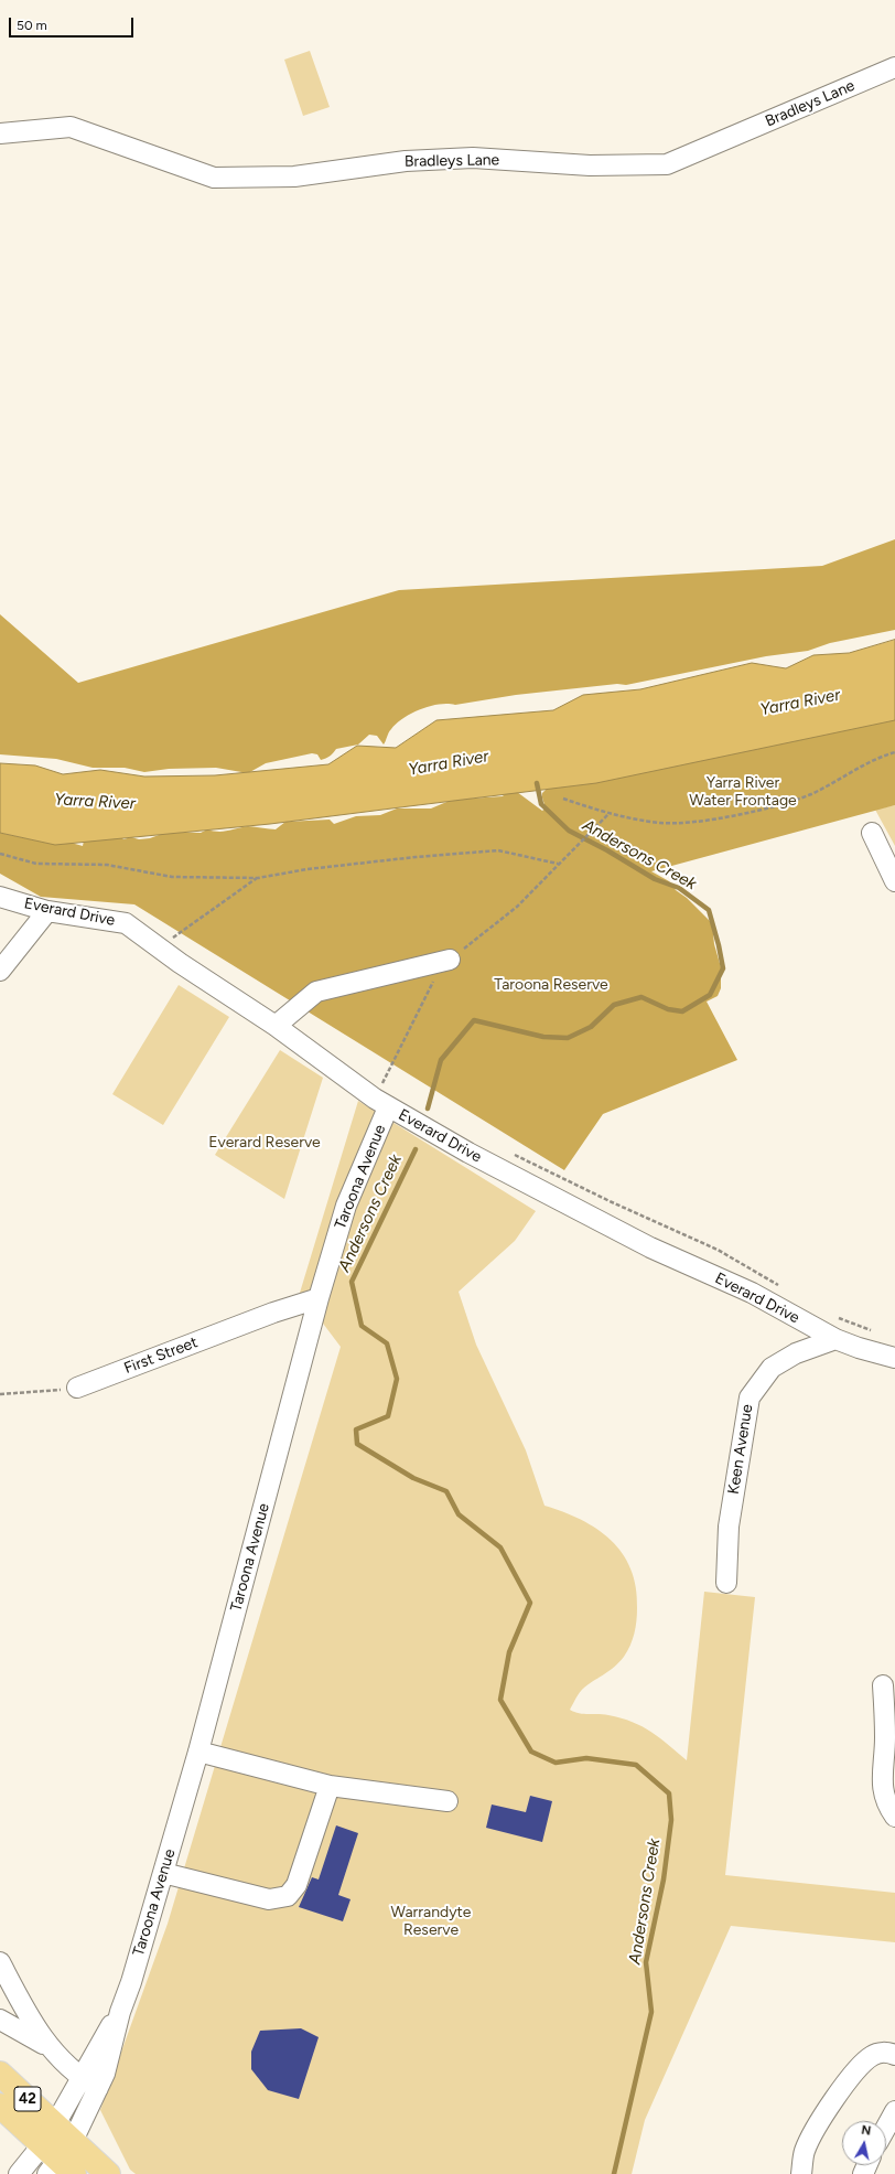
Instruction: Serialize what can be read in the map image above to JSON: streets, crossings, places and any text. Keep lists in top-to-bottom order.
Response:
{
  "streets": {
    "main road": ["42"],
    "street": [
      "Bradleys Lane",
      "Everard Drive",
      "Taroona Avenue",
      "First Street",
      "Keen Avenue"
    ]
  },
  "crossings": [
    ["Everard Drive", "Taroona Avenue"],
    ["Everard Drive", "Keen Avenue"],
    ["Taroona Avenue", "First Street"],
    ["Taroona Avenue", "42"]
  ],
  "water": ["Yarra River", "Andersons Creek"],
  "parks": [
    "Yarra River Water Frontage",
    "Taroona Reserve",
    "Everard Reserve",
    "Warrandyte Reserve"
  ],
  "scale_bar": "50 m",
  "north": "top"
}
